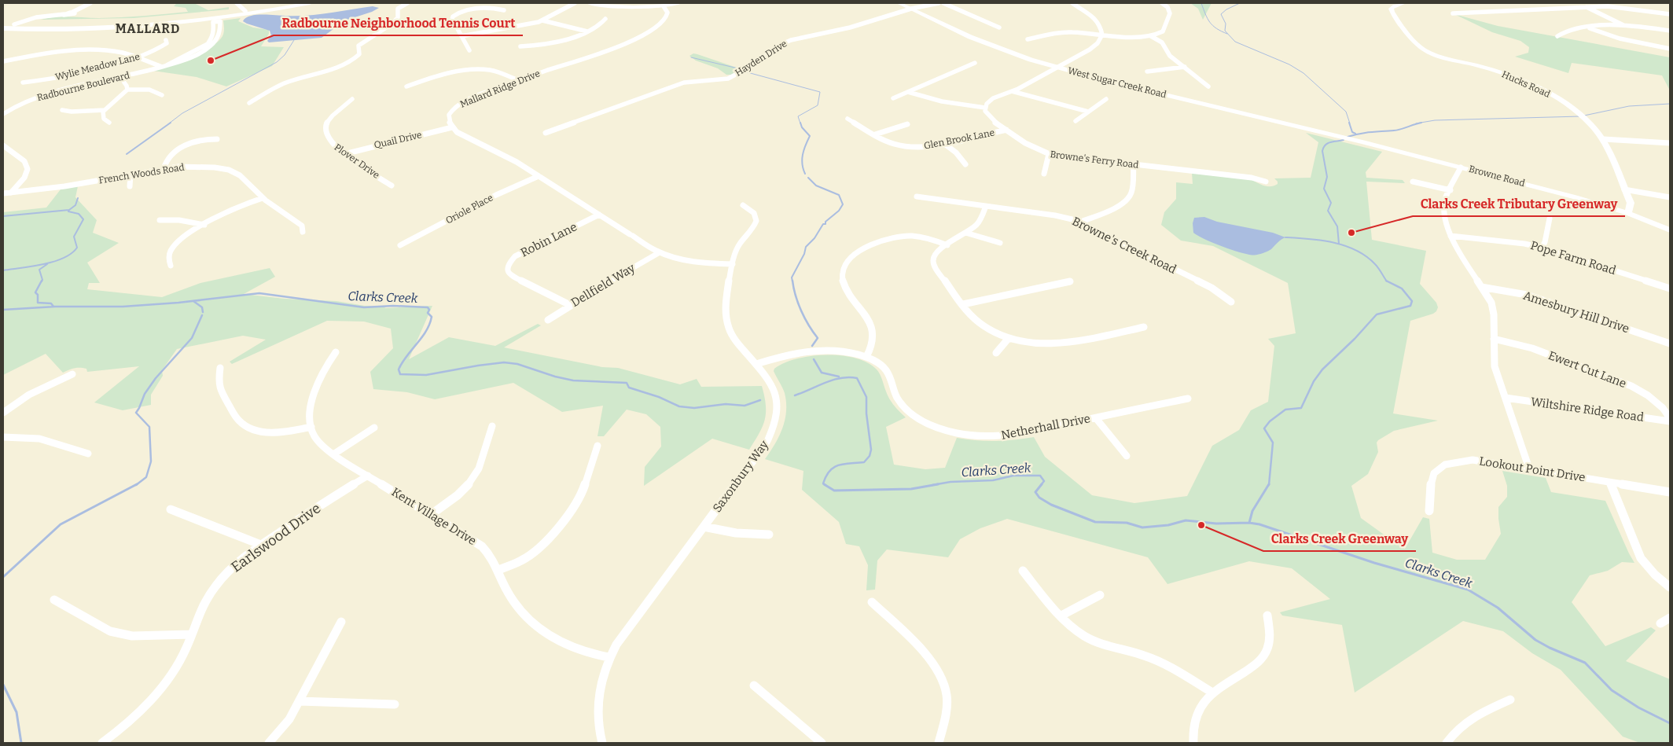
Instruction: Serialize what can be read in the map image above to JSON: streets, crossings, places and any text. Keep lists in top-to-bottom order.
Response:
{
  "streets": {
    "main road": ["West Sugar Creek Road", "Hucks Road", "Browne Road"],
    "street": [
      "Hayden Drive",
      "Wylie Meadow Lane",
      "Radbourne Boulevard",
      "Mallard Ridge Drive",
      "Glen Brook Lane",
      "Quail Drive",
      "Browne's Ferry Road",
      "Plover Drive",
      "French Woods Road",
      "Oriole Place",
      "Robin Lane",
      "Browne's Creek Road",
      "Pope Farm Road",
      "Dellfield Way",
      "Amesbury Hill Drive",
      "Ewert Cut Lane",
      "Wiltshire Ridge Road",
      "Netherhall Drive",
      "Lookout Point Drive",
      "Saxonbury Way",
      "Kent Village Drive",
      "Earlswood Drive"
    ]
  },
  "crossings": [
    ["Hayden Drive", "West Sugar Creek Road"],
    ["West Sugar Creek Road", "Browne Road"],
    ["Hucks Road", "Browne Road"],
    ["Mallard Ridge Drive", "Quail Drive"],
    ["Glen Brook Lane", "Browne's Ferry Road"],
    ["Quail Drive", "Plover Drive"],
    ["Robin Lane", "Dellfield Way"],
    ["Netherhall Drive", "Saxonbury Way"],
    ["Saxonbury Way", "Kent Village Drive"],
    ["Kent Village Drive", "Earlswood Drive"]
  ],
  "districts": ["MALLARD"],
  "water": ["Clarks Creek"],
  "places": ["Radbourne Neighborhood Tennis Court", "Clarks Creek Tributary Greenway", "Clarks Creek Greenway"]
}
